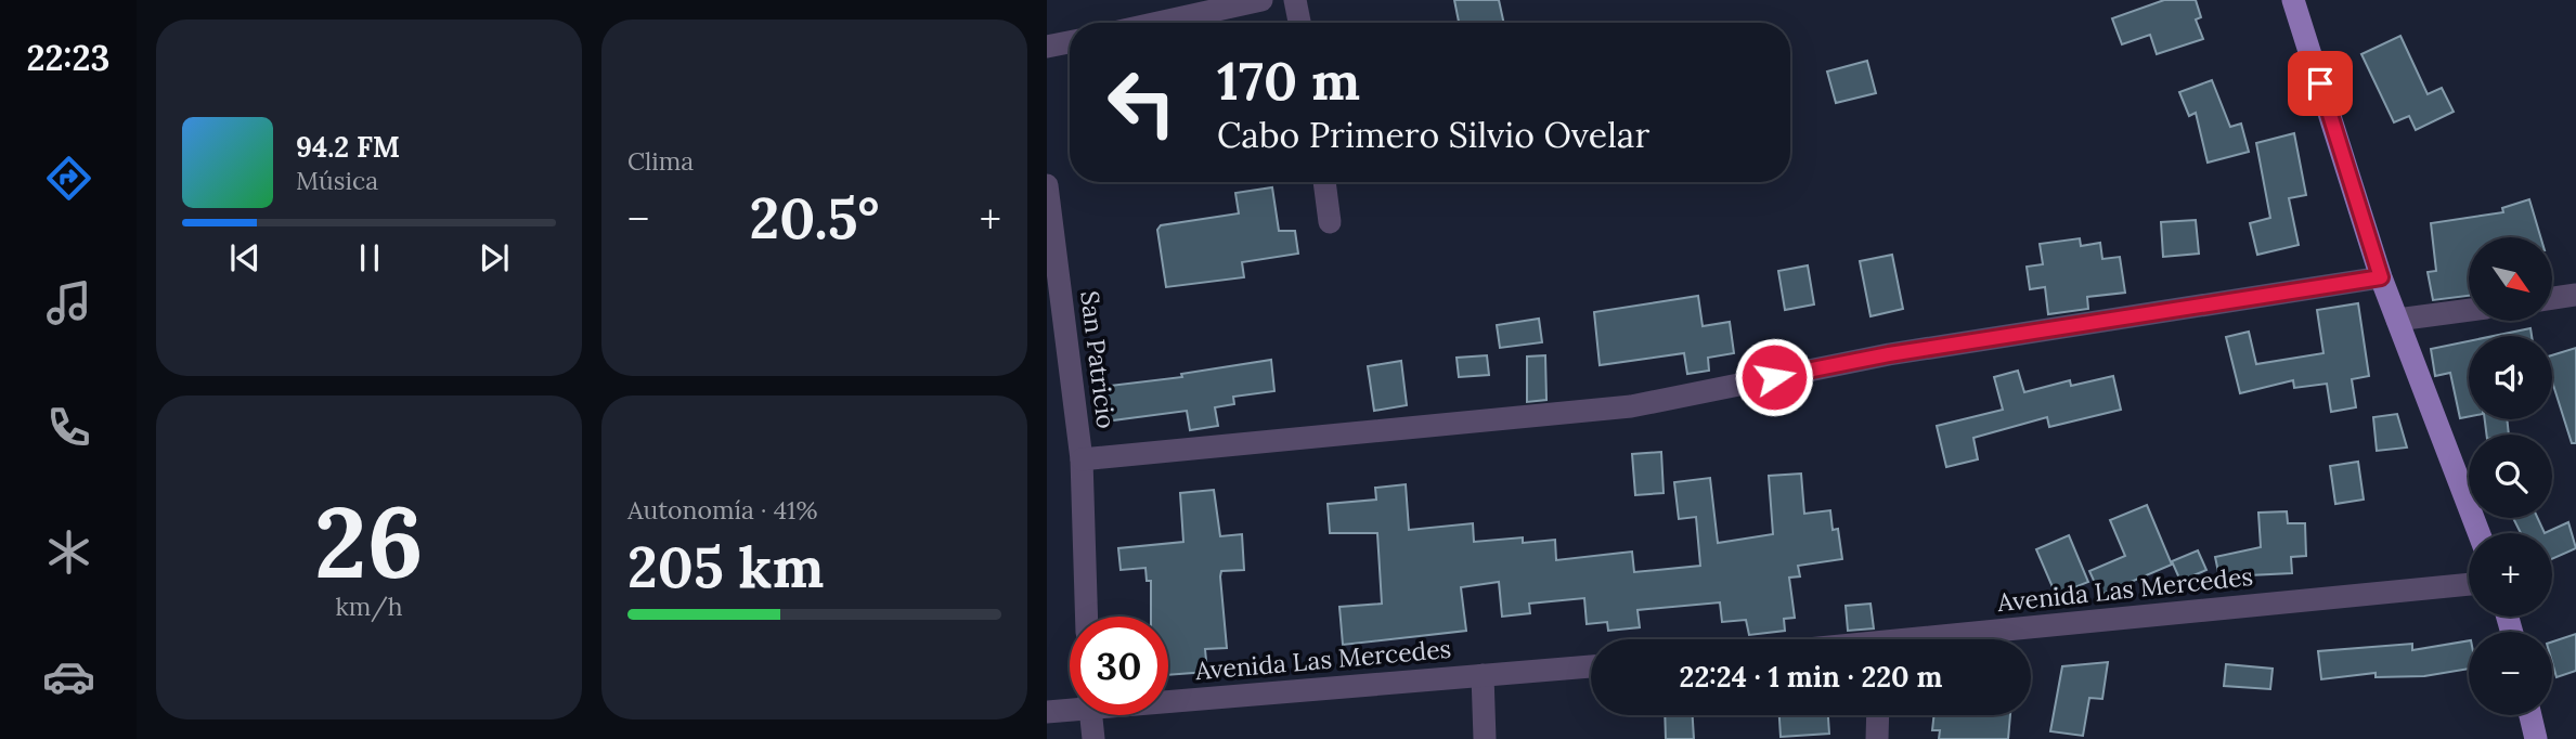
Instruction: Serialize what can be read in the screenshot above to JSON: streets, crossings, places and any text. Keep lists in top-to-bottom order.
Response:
{
  "streets": {
    "street": ["San Patricio", "Avenida Las Mercedes"]
  },
  "north": "bottom right",
  "page": {
    "tabs": "22:23",
    "tile": [
      "Clima",
      ["26", "km/h"],
      ["Autonomía · 41%", "205 km"]
    ],
    "turn": ["170 m", "Cabo Primero Silvio Ovelar"],
    "song": ["94.2 FM", "Música"],
    "heat": ["−", "20.5°", "+"],
    "map_buttons": ["+", "−"],
    "limit": "30",
    "trip": "22:24 · 1 min · 220 m"
  }
}
